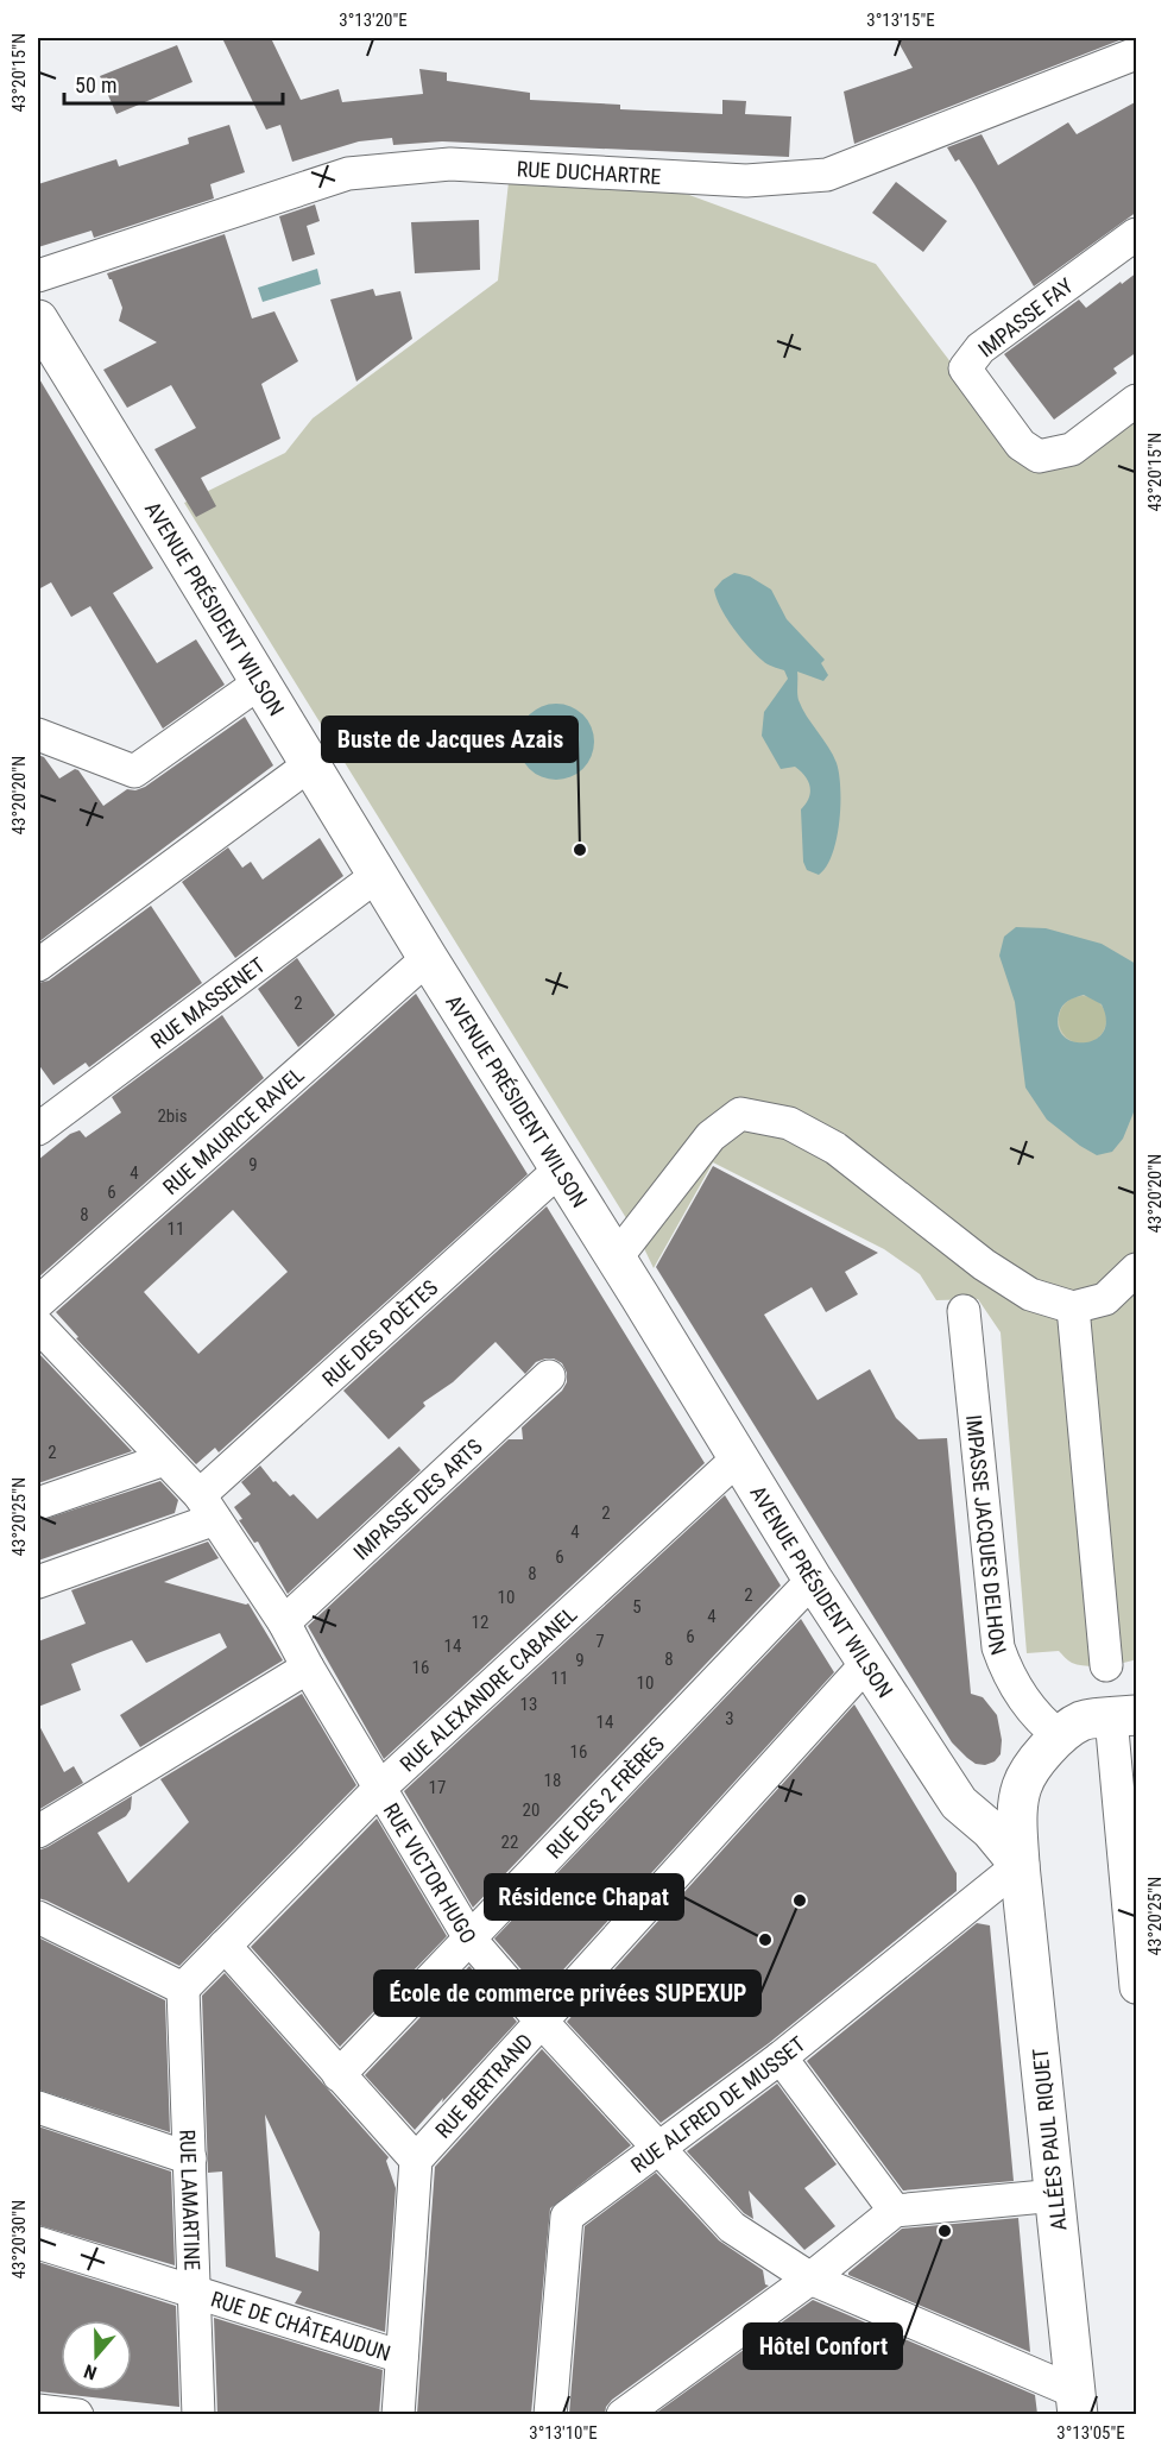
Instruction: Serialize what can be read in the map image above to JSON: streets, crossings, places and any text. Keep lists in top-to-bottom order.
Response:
{
  "streets": {
    "main road": ["AVENUE PRÉSIDENT WILSON", "ALLÉES PAUL RIQUET"],
    "street": [
      "RUE DUCHARTRE",
      "IMPASSE FAY",
      "RUE MASSENET",
      "RUE MAURICE RAVEL",
      "RUE DES POÈTES",
      "IMPASSE DES ARTS",
      "IMPASSE JACQUES DELHON",
      "RUE ALEXANDRE CABANEL",
      "RUE DES 2 FRÈRES",
      "RUE VICTOR HUGO",
      "RUE BERTRAND",
      "RUE ALFRED DE MUSSET",
      "RUE LAMARTINE",
      "RUE DE CHÂTEAUDUN"
    ]
  },
  "crossings": [
    ["AVENUE PRÉSIDENT WILSON", "RUE MASSENET"],
    ["AVENUE PRÉSIDENT WILSON", "RUE MAURICE RAVEL"],
    ["AVENUE PRÉSIDENT WILSON", "RUE DES POÈTES"],
    ["AVENUE PRÉSIDENT WILSON", "RUE ALEXANDRE CABANEL"],
    ["AVENUE PRÉSIDENT WILSON", "RUE DES 2 FRÈRES"],
    ["AVENUE PRÉSIDENT WILSON", "RUE BERTRAND"],
    ["AVENUE PRÉSIDENT WILSON", "RUE ALFRED DE MUSSET"],
    ["AVENUE PRÉSIDENT WILSON", "ALLÉES PAUL RIQUET"],
    ["RUE DES POÈTES", "RUE VICTOR HUGO"],
    ["IMPASSE DES ARTS", "RUE VICTOR HUGO"],
    ["RUE ALEXANDRE CABANEL", "RUE VICTOR HUGO"],
    ["RUE ALEXANDRE CABANEL", "RUE LAMARTINE"],
    ["RUE DES 2 FRÈRES", "RUE VICTOR HUGO"],
    ["RUE VICTOR HUGO", "RUE BERTRAND"],
    ["RUE VICTOR HUGO", "RUE ALFRED DE MUSSET"],
    ["RUE VICTOR HUGO", "ALLÉES PAUL RIQUET"],
    ["RUE ALFRED DE MUSSET", "ALLÉES PAUL RIQUET"],
    ["RUE LAMARTINE", "RUE DE CHÂTEAUDUN"]
  ],
  "places": [
    "Buste de Jacques Azais",
    "École de commerce privées SUPEXUP",
    "Résidence Chapat",
    "Hôtel Confort"
  ],
  "house_numbers": [
    "2",
    "2bis",
    "9",
    "4",
    "6",
    "8",
    "11",
    "2",
    "2",
    "4",
    "6",
    "8",
    "2",
    "10",
    "5",
    "4",
    "12",
    "6",
    "7",
    "14",
    "8",
    "9",
    "16",
    "11",
    "10",
    "13",
    "3",
    "14",
    "16",
    "18",
    "17",
    "20",
    "22"
  ],
  "scale_bar": "50 m",
  "north": "bottom",
  "coordinates": [
    "3°13'20\"E",
    "3°13'15\"E",
    "43°20'15\"N",
    "43°20'20\"N",
    "43°20'25\"N",
    "43°20'30\"N",
    "3°13'10\"E",
    "3°13'05\"E"
  ]
}
